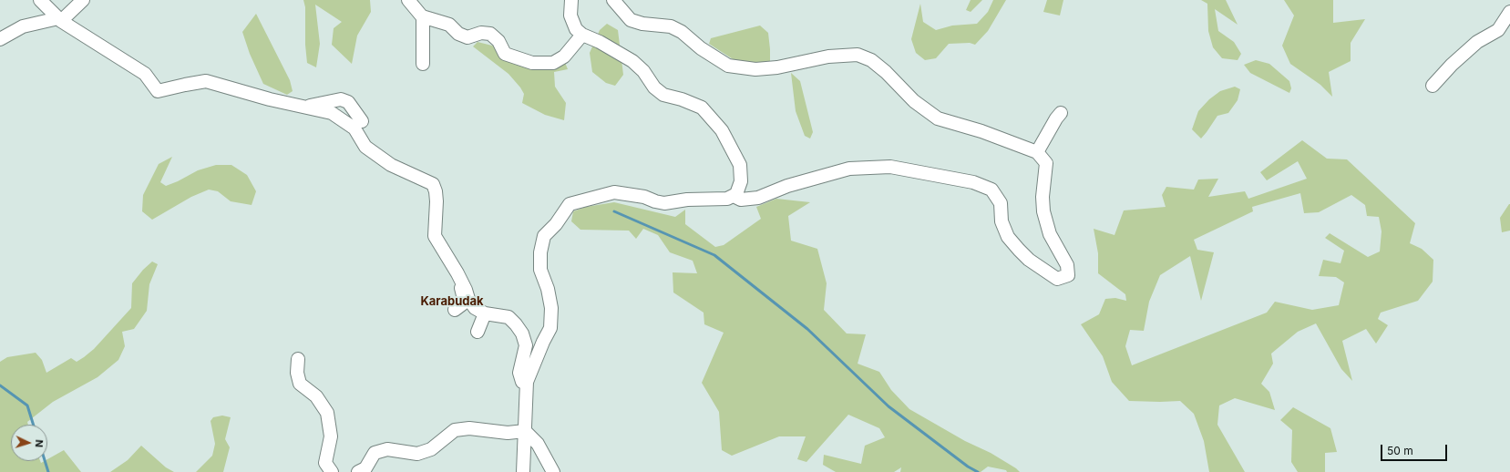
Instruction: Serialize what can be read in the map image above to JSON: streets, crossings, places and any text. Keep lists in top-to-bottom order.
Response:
{
  "districts": ["Karabudak"],
  "scale_bar": "50 m",
  "north": "right"
}
